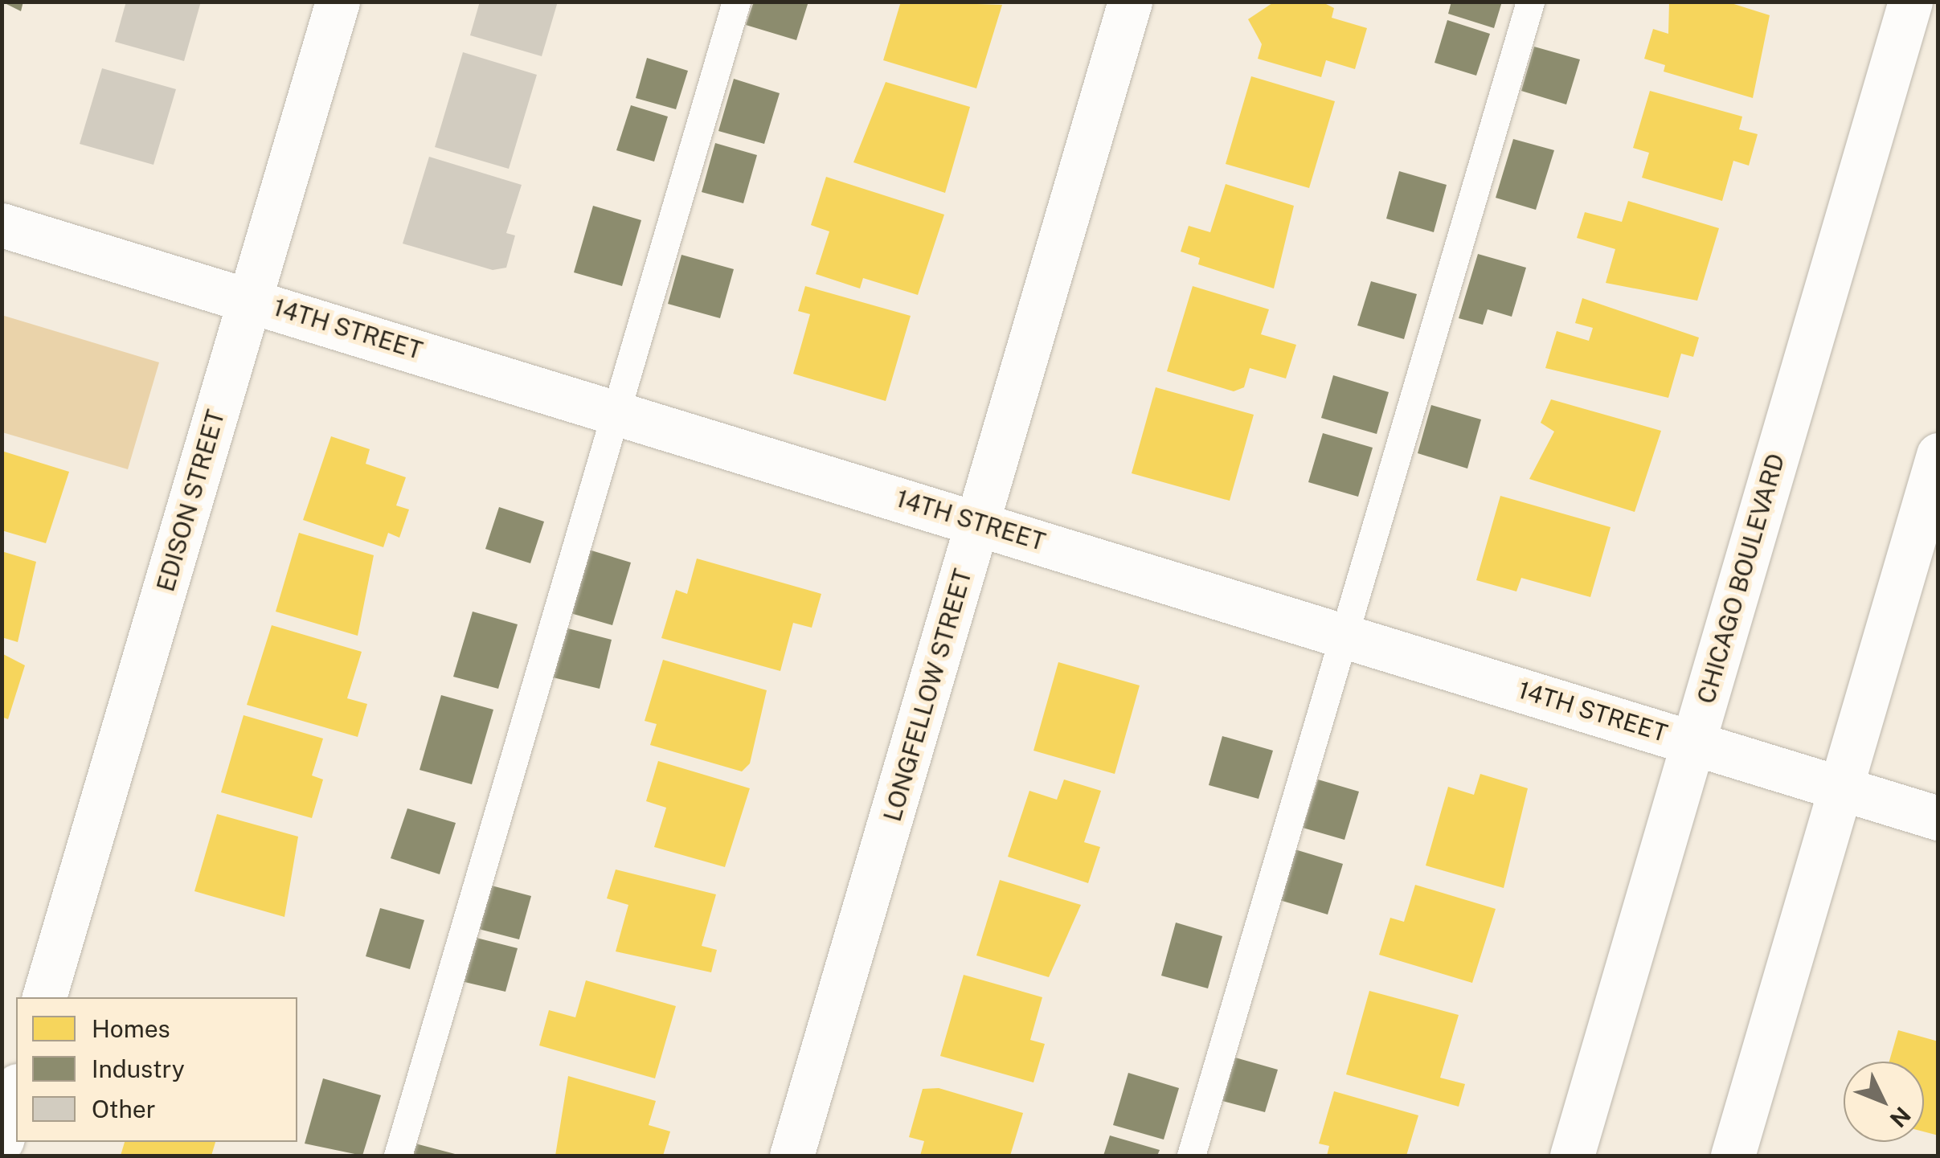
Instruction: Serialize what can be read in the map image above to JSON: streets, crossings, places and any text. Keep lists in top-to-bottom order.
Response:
{
  "streets": {
    "street": [
      "14TH STREET",
      "EDISON STREET",
      "CHICAGO BOULEVARD",
      "LONGFELLOW STREET"
    ]
  },
  "crossings": [
    ["14TH STREET", "EDISON STREET"],
    ["14TH STREET", "CHICAGO BOULEVARD"],
    ["14TH STREET", "LONGFELLOW STREET"]
  ],
  "legend": ["Homes", "Industry", "Other"],
  "north": "bottom right"
}
